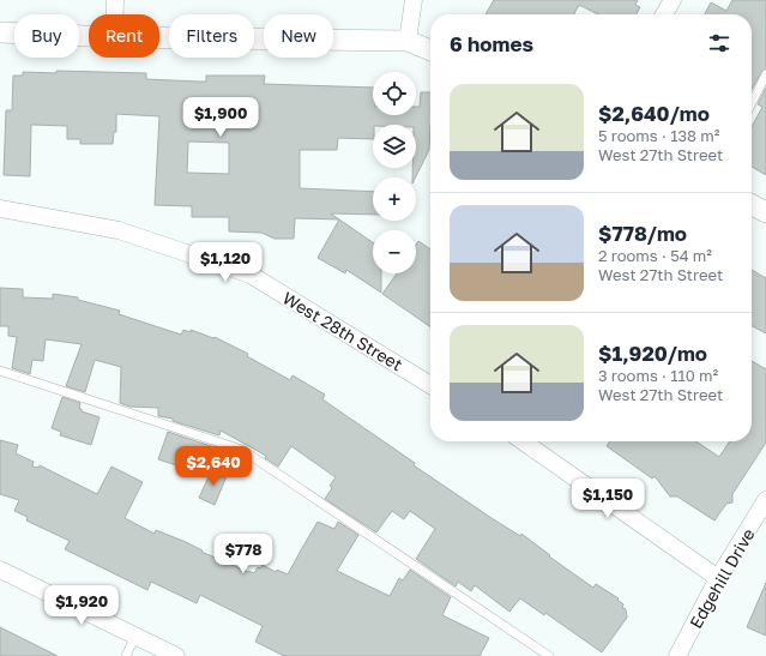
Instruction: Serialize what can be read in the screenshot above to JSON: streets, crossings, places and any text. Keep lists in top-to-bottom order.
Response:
{
  "streets": {
    "street": ["West 28th Street", "Edgehill Drive"]
  },
  "page": {
    "chip": [
      "Buy",
      "Rent",
      "Filters",
      "New"
    ],
    "heading": "6 homes",
    "map_buttons": ["+", "−"],
    "list": [
      {
        "name": "$2,640/mo",
        "note": "5 rooms · 138 m² · West 27th Street"
      },
      {
        "name": "$778/mo",
        "note": "2 rooms · 54 m² · West 27th Street"
      },
      {
        "name": "$1,920/mo",
        "note": "3 rooms · 110 m² · West 27th Street"
      }
    ],
    "price": [
      "$1,900",
      "$1,120",
      "$2,640",
      "$1,150",
      "$778",
      "$1,920"
    ]
  }
}
